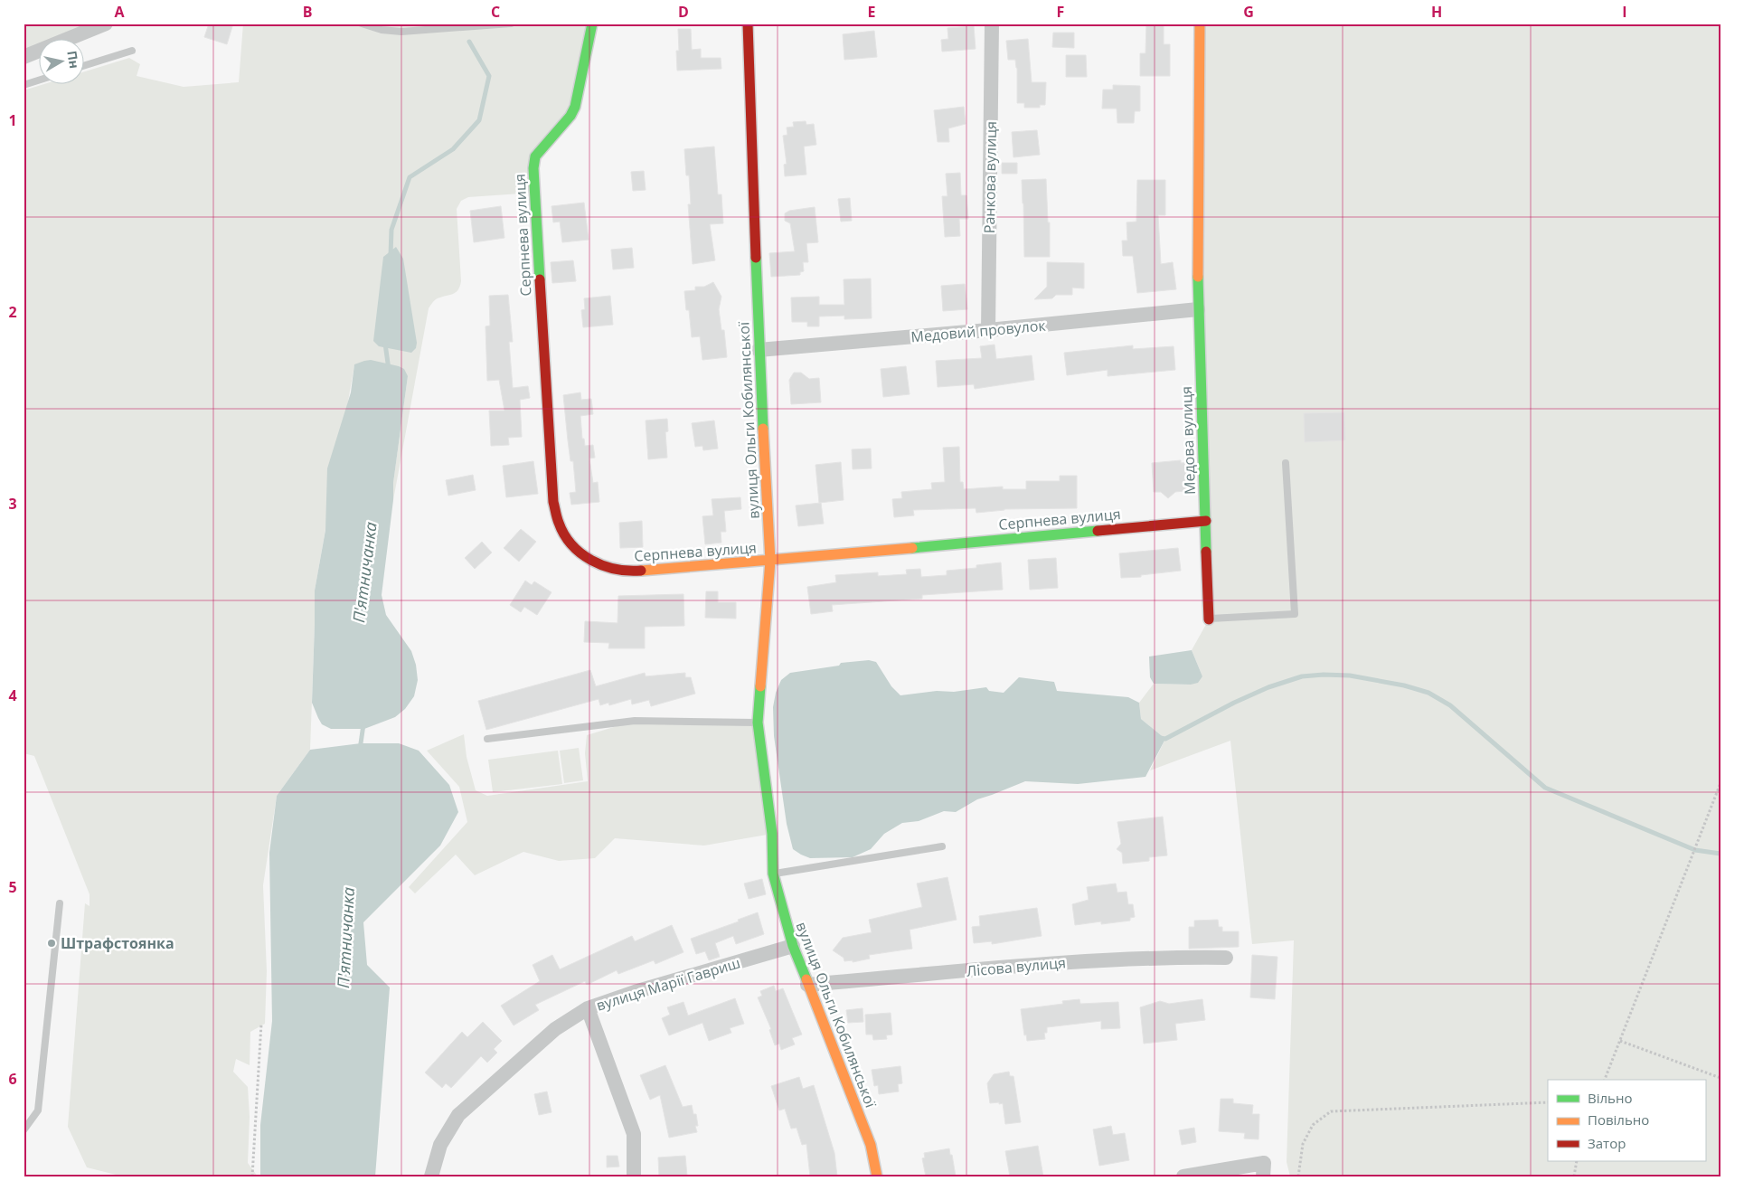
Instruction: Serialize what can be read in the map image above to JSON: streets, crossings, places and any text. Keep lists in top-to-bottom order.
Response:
{
  "streets": {
    "street": [
      "Ранкова вулиця",
      "Серпнева вулиця",
      "Медовий провулок",
      "вулиця Ольги Кобилянської",
      "Медова вулиця",
      "Лісова вулиця",
      "вулиця Марії Гавриш"
    ]
  },
  "crossings": [
    ["Ранкова вулиця", "Медовий провулок"],
    ["Серпнева вулиця", "вулиця Ольги Кобилянської"],
    ["Серпнева вулиця", "Медова вулиця"],
    ["Медовий провулок", "вулиця Ольги Кобилянської"],
    ["Медовий провулок", "Медова вулиця"],
    ["вулиця Ольги Кобилянської", "Лісова вулиця"],
    ["вулиця Ольги Кобилянської", "вулиця Марії Гавриш"]
  ],
  "water": ["П'ятничанка"],
  "places": ["Штрафстоянка"],
  "legend": ["Вільно", "Повільно", "Затор"],
  "north": "right",
  "grid": {
    "columns": [
      "A",
      "B",
      "C",
      "D",
      "E",
      "F",
      "G",
      "H",
      "I"
    ],
    "rows": [
      "1",
      "2",
      "3",
      "4",
      "5",
      "6"
    ]
  }
}
